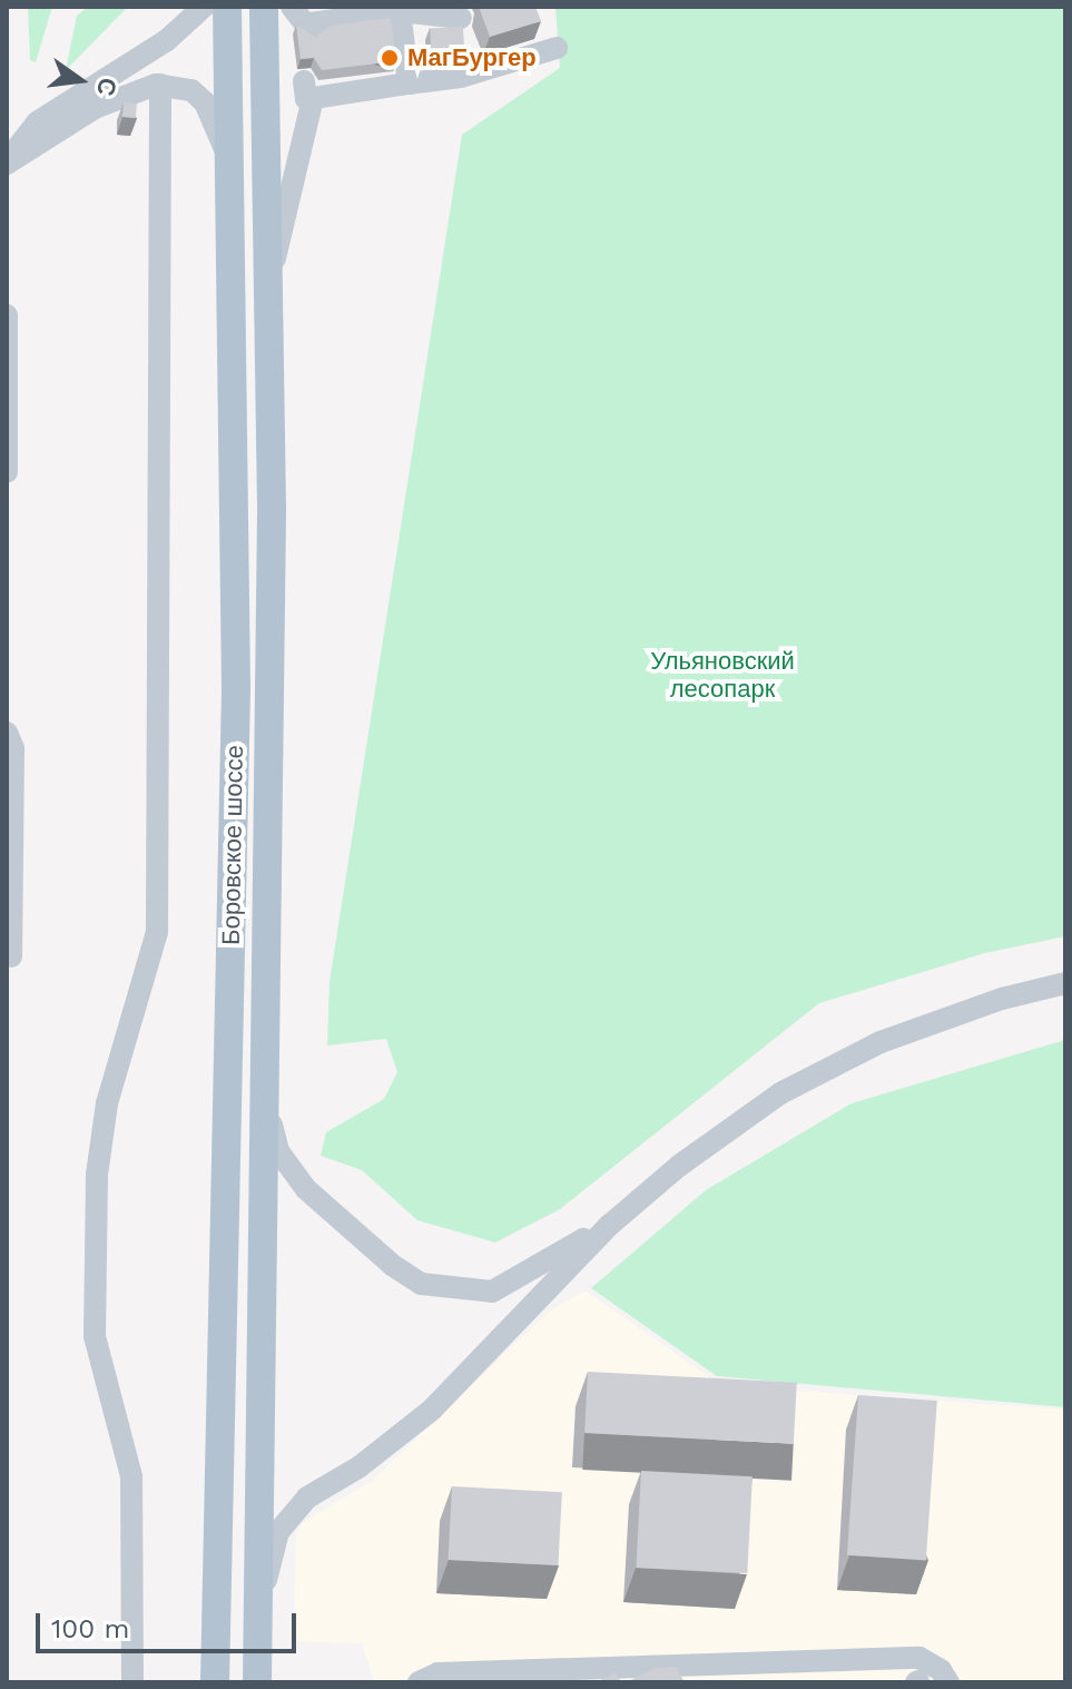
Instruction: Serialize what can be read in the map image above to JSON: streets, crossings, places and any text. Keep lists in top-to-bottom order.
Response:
{
  "streets": {
    "main road": ["Боровское шоссе"]
  },
  "parks": ["Ульяновский лесопарк"],
  "places": ["МагБургер"],
  "scale_bar": "100 m",
  "north": "right"
}
